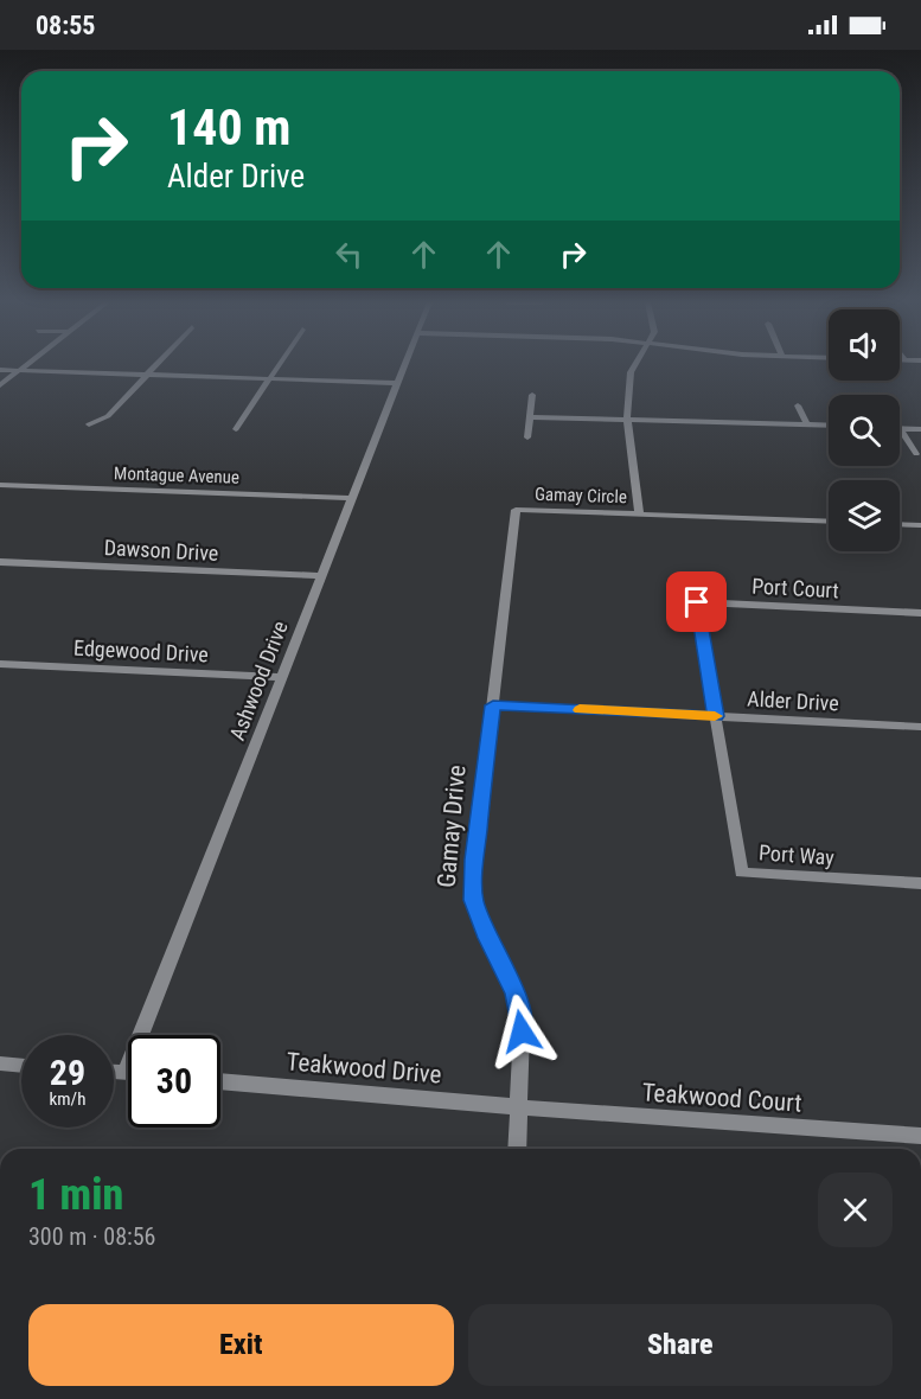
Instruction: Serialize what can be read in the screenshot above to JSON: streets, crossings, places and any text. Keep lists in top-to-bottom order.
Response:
{
  "streets": {
    "street": [
      "Montague Avenue",
      "Gamay Circle",
      "Dawson Drive",
      "Port Court",
      "Edgewood Drive",
      "Ashwood Drive",
      "Alder Drive",
      "Gamay Drive",
      "Port Way",
      "Teakwood Drive",
      "Teakwood Court"
    ]
  },
  "crossings": [
    ["Montague Avenue", "Ashwood Drive"],
    ["Gamay Circle", "Alder Drive"],
    ["Gamay Circle", "Gamay Drive"],
    ["Dawson Drive", "Ashwood Drive"],
    ["Port Court", "Alder Drive"],
    ["Port Court", "Port Way"],
    ["Edgewood Drive", "Ashwood Drive"],
    ["Alder Drive", "Gamay Drive"],
    ["Alder Drive", "Port Way"],
    ["Gamay Drive", "Teakwood Drive"],
    ["Gamay Drive", "Teakwood Court"],
    ["Teakwood Drive", "Teakwood Court"]
  ],
  "page": {
    "status": "08:55",
    "turn": ["140 m", "Alder Drive"],
    "speed": "29 km/h",
    "limit": "30",
    "heading": ["1 min", "300 m · 08:56"],
    "buttons": ["Exit", "Share"]
  }
}
